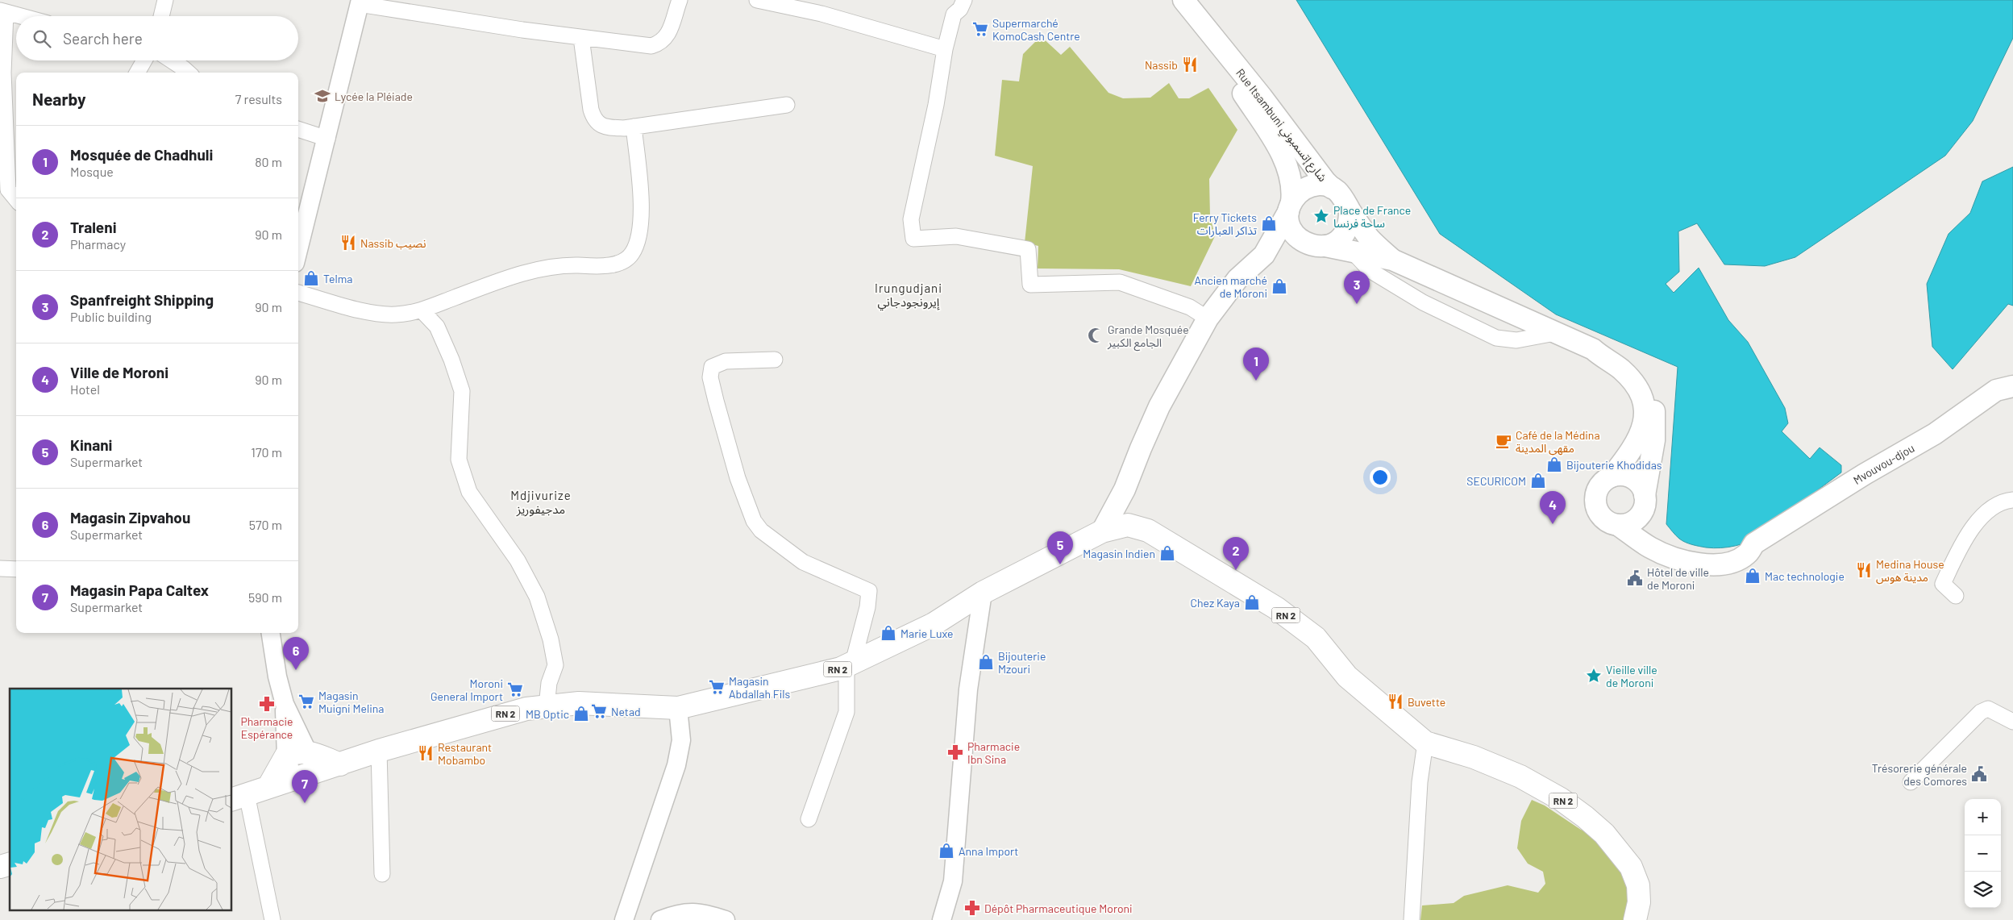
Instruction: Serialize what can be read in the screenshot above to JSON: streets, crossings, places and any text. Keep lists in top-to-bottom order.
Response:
{
  "streets": {
    "main road": ["Rue Itsambuni شارع إتسمبوني", "Mvouvou-djou", "RN 2"]
  },
  "districts": ["Irungudjani إيرونجودجاني", "Mdjivurize مدجيفوريز"],
  "places": {
    "supermarket": [
      "Supermarché KomoCash Centre",
      "Magasin Abdallah Fils",
      "Moroni General Import",
      "Magasin Muigni Melina",
      "Netad"
    ],
    "restaurant": [
      "Nassib",
      "Nassib نصيب",
      "Medina House مدينة هوس",
      "Buvette",
      "Restaurant Mobambo"
    ],
    "school or university": ["Lycée la Pléiade"],
    "place": ["Place de France ساحة فرنسا", "Vieille ville de Moroni"],
    "shop": [
      "Ferry Tickets تذاكر العبارات",
      "Telma",
      "Ancien marché de Moroni",
      "Bijouterie Khodidas",
      "SECURICOM",
      "Magasin Indien",
      "Mac technologie",
      "Chez Kaya",
      "Marie Luxe",
      "Bijouterie Mzouri",
      "MB Optic",
      "Anna Import"
    ],
    "mosque": ["Grande Mosquée الجامع الكبير"],
    "cafe": ["Café de la Médina مقهى المدينة"],
    "public building": ["Hôtel de ville de Moroni", "Trésorerie générale des Comores"],
    "pharmacy": ["Pharmacie Espérance", "Pharmacie Ibn Sina", "Dépôt Pharmaceutique Moroni"]
  },
  "page": {
    "search": "Search here",
    "heading": ["Nearby", "7 results"],
    "list": [
      {
        "mark": "1",
        "name": "Mosquée de Chadhuli",
        "note": "Mosque",
        "value": "80 m"
      },
      {
        "mark": "2",
        "name": "Traleni",
        "note": "Pharmacy",
        "value": "90 m"
      },
      {
        "mark": "3",
        "name": "Spanfreight Shipping",
        "note": "Public building",
        "value": "90 m"
      },
      {
        "mark": "4",
        "name": "Ville de Moroni",
        "note": "Hotel",
        "value": "90 m"
      },
      {
        "mark": "5",
        "name": "Kinani",
        "note": "Supermarket",
        "value": "170 m"
      },
      {
        "mark": "6",
        "name": "Magasin Zipvahou",
        "note": "Supermarket",
        "value": "570 m"
      },
      {
        "mark": "7",
        "name": "Magasin Papa Caltex",
        "note": "Supermarket",
        "value": "590 m"
      }
    ],
    "pins": [
      "3",
      "1",
      "4",
      "5",
      "2",
      "6",
      "7"
    ],
    "map_buttons": ["+", "−"]
  }
}
